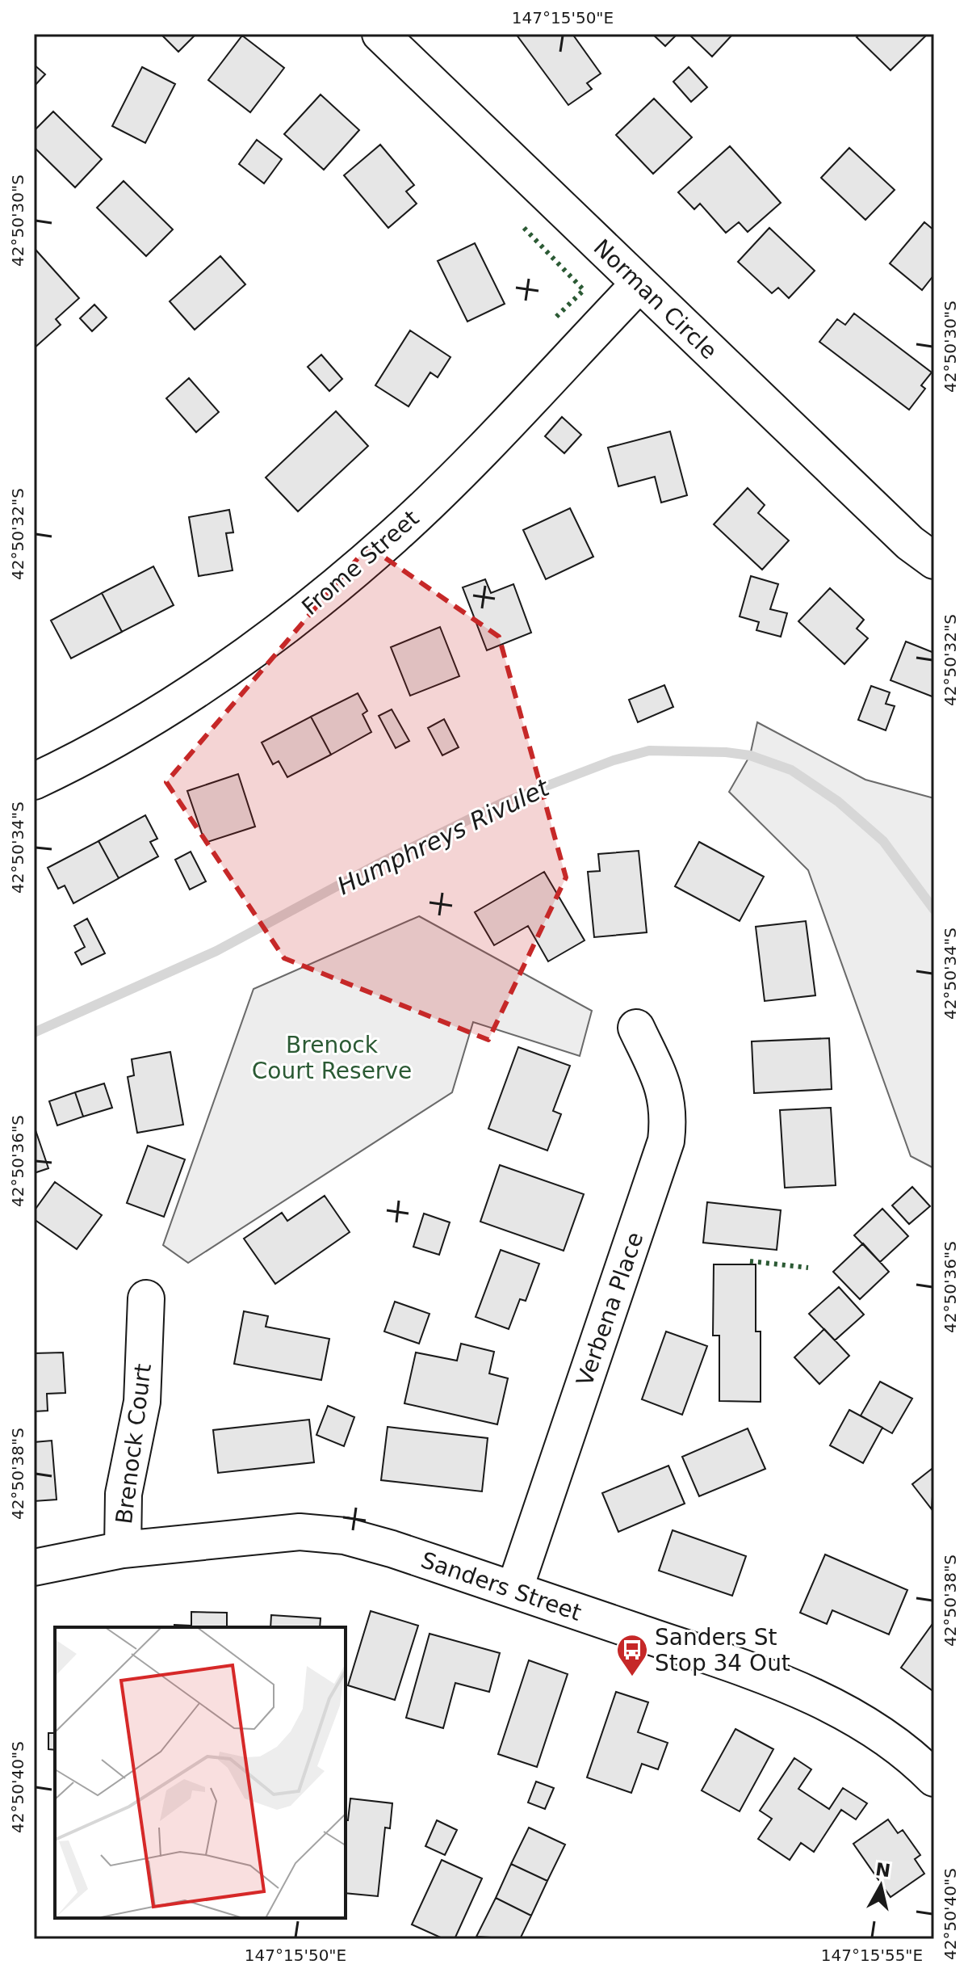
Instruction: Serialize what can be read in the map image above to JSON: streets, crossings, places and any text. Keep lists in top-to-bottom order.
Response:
{
  "streets": {
    "street": [
      "Norman Circle",
      "Frome Street",
      "Verbena Place",
      "Brenock Court",
      "Sanders Street"
    ]
  },
  "crossings": [
    ["Norman Circle", "Frome Street"],
    ["Verbena Place", "Sanders Street"],
    ["Brenock Court", "Sanders Street"]
  ],
  "water": ["Humphreys Rivulet"],
  "parks": ["Brenock Court Reserve"],
  "places": {
    "bus stop": ["Sanders St Stop 34 Out"]
  },
  "north": "top",
  "coordinates": [
    "147°15'50\"E",
    "42°50'30\"S",
    "42°50'32\"S",
    "42°50'34\"S",
    "42°50'36\"S",
    "42°50'38\"S",
    "42°50'40\"S",
    "147°15'55\"E"
  ]
}
